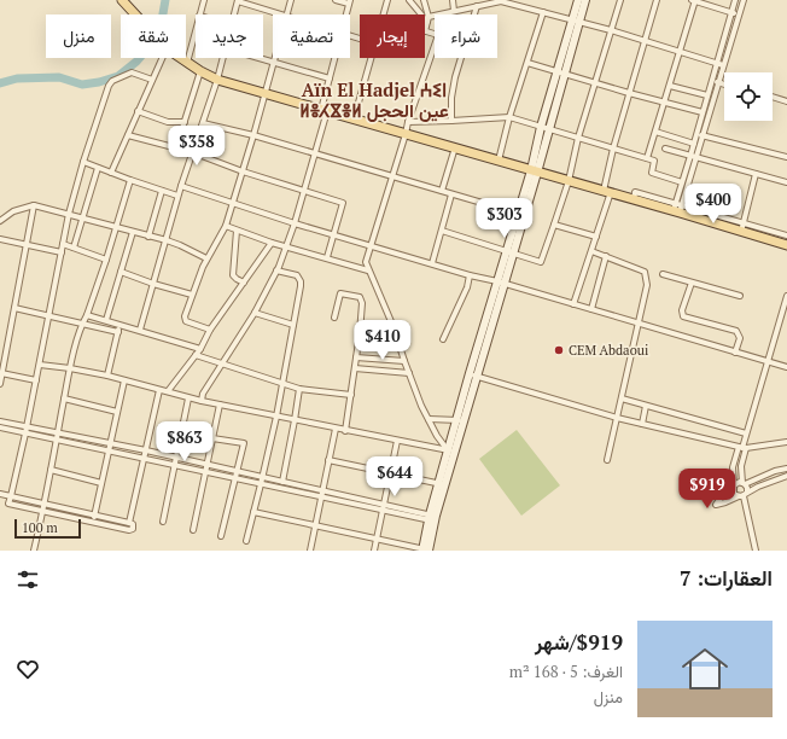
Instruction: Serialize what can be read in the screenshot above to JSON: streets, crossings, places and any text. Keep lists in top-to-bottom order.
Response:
{
  "districts": ["Aïn El Hadjel ⵄⵉⵏ ⵍⴻⵃⴵⴻⵍ عين الحجل"],
  "places": ["CEM Abdaoui"],
  "scale_bar": "100 m",
  "page": {
    "chip": [
      "شراء",
      "إيجار",
      "تصفية",
      "جديد",
      "شقة",
      "منزل"
    ],
    "price": [
      "$358",
      "$400",
      "$303",
      "$410",
      "$863",
      "$644",
      "$919"
    ],
    "scale": "100 m",
    "heading": "العقارات: 7",
    "list": [
      {
        "name": "$919/شهر",
        "note": "الغرف: 5 · 168 m² · منزل"
      }
    ]
  }
}
